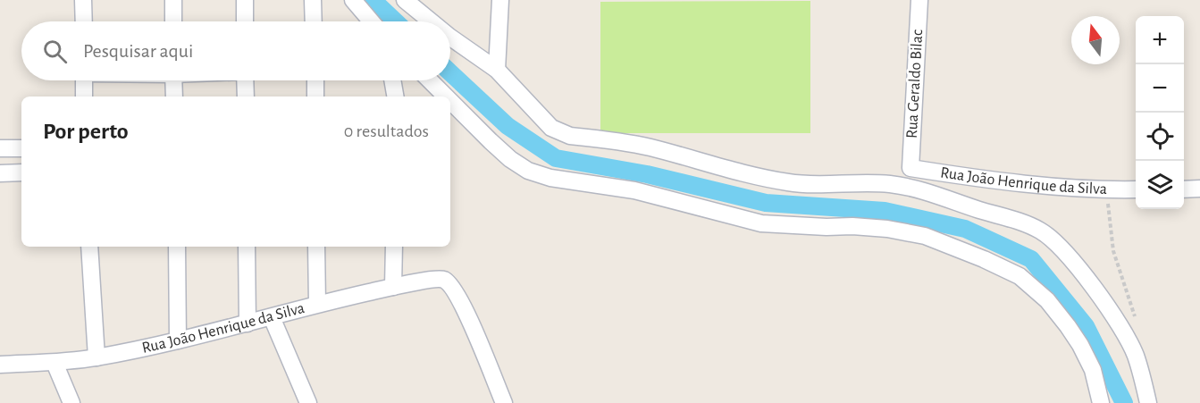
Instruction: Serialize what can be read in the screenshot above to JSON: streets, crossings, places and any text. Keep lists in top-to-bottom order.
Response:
{
  "streets": {
    "street": ["Rua Geraldo Bilac", "Rua João Henrique da Silva"]
  },
  "crossings": [
    ["Rua Geraldo Bilac", "Rua João Henrique da Silva"]
  ],
  "north": "top",
  "page": {
    "map_buttons": ["+", "−"],
    "search": "Pesquisar aqui",
    "heading": ["Por perto", "0 resultados"]
  }
}
